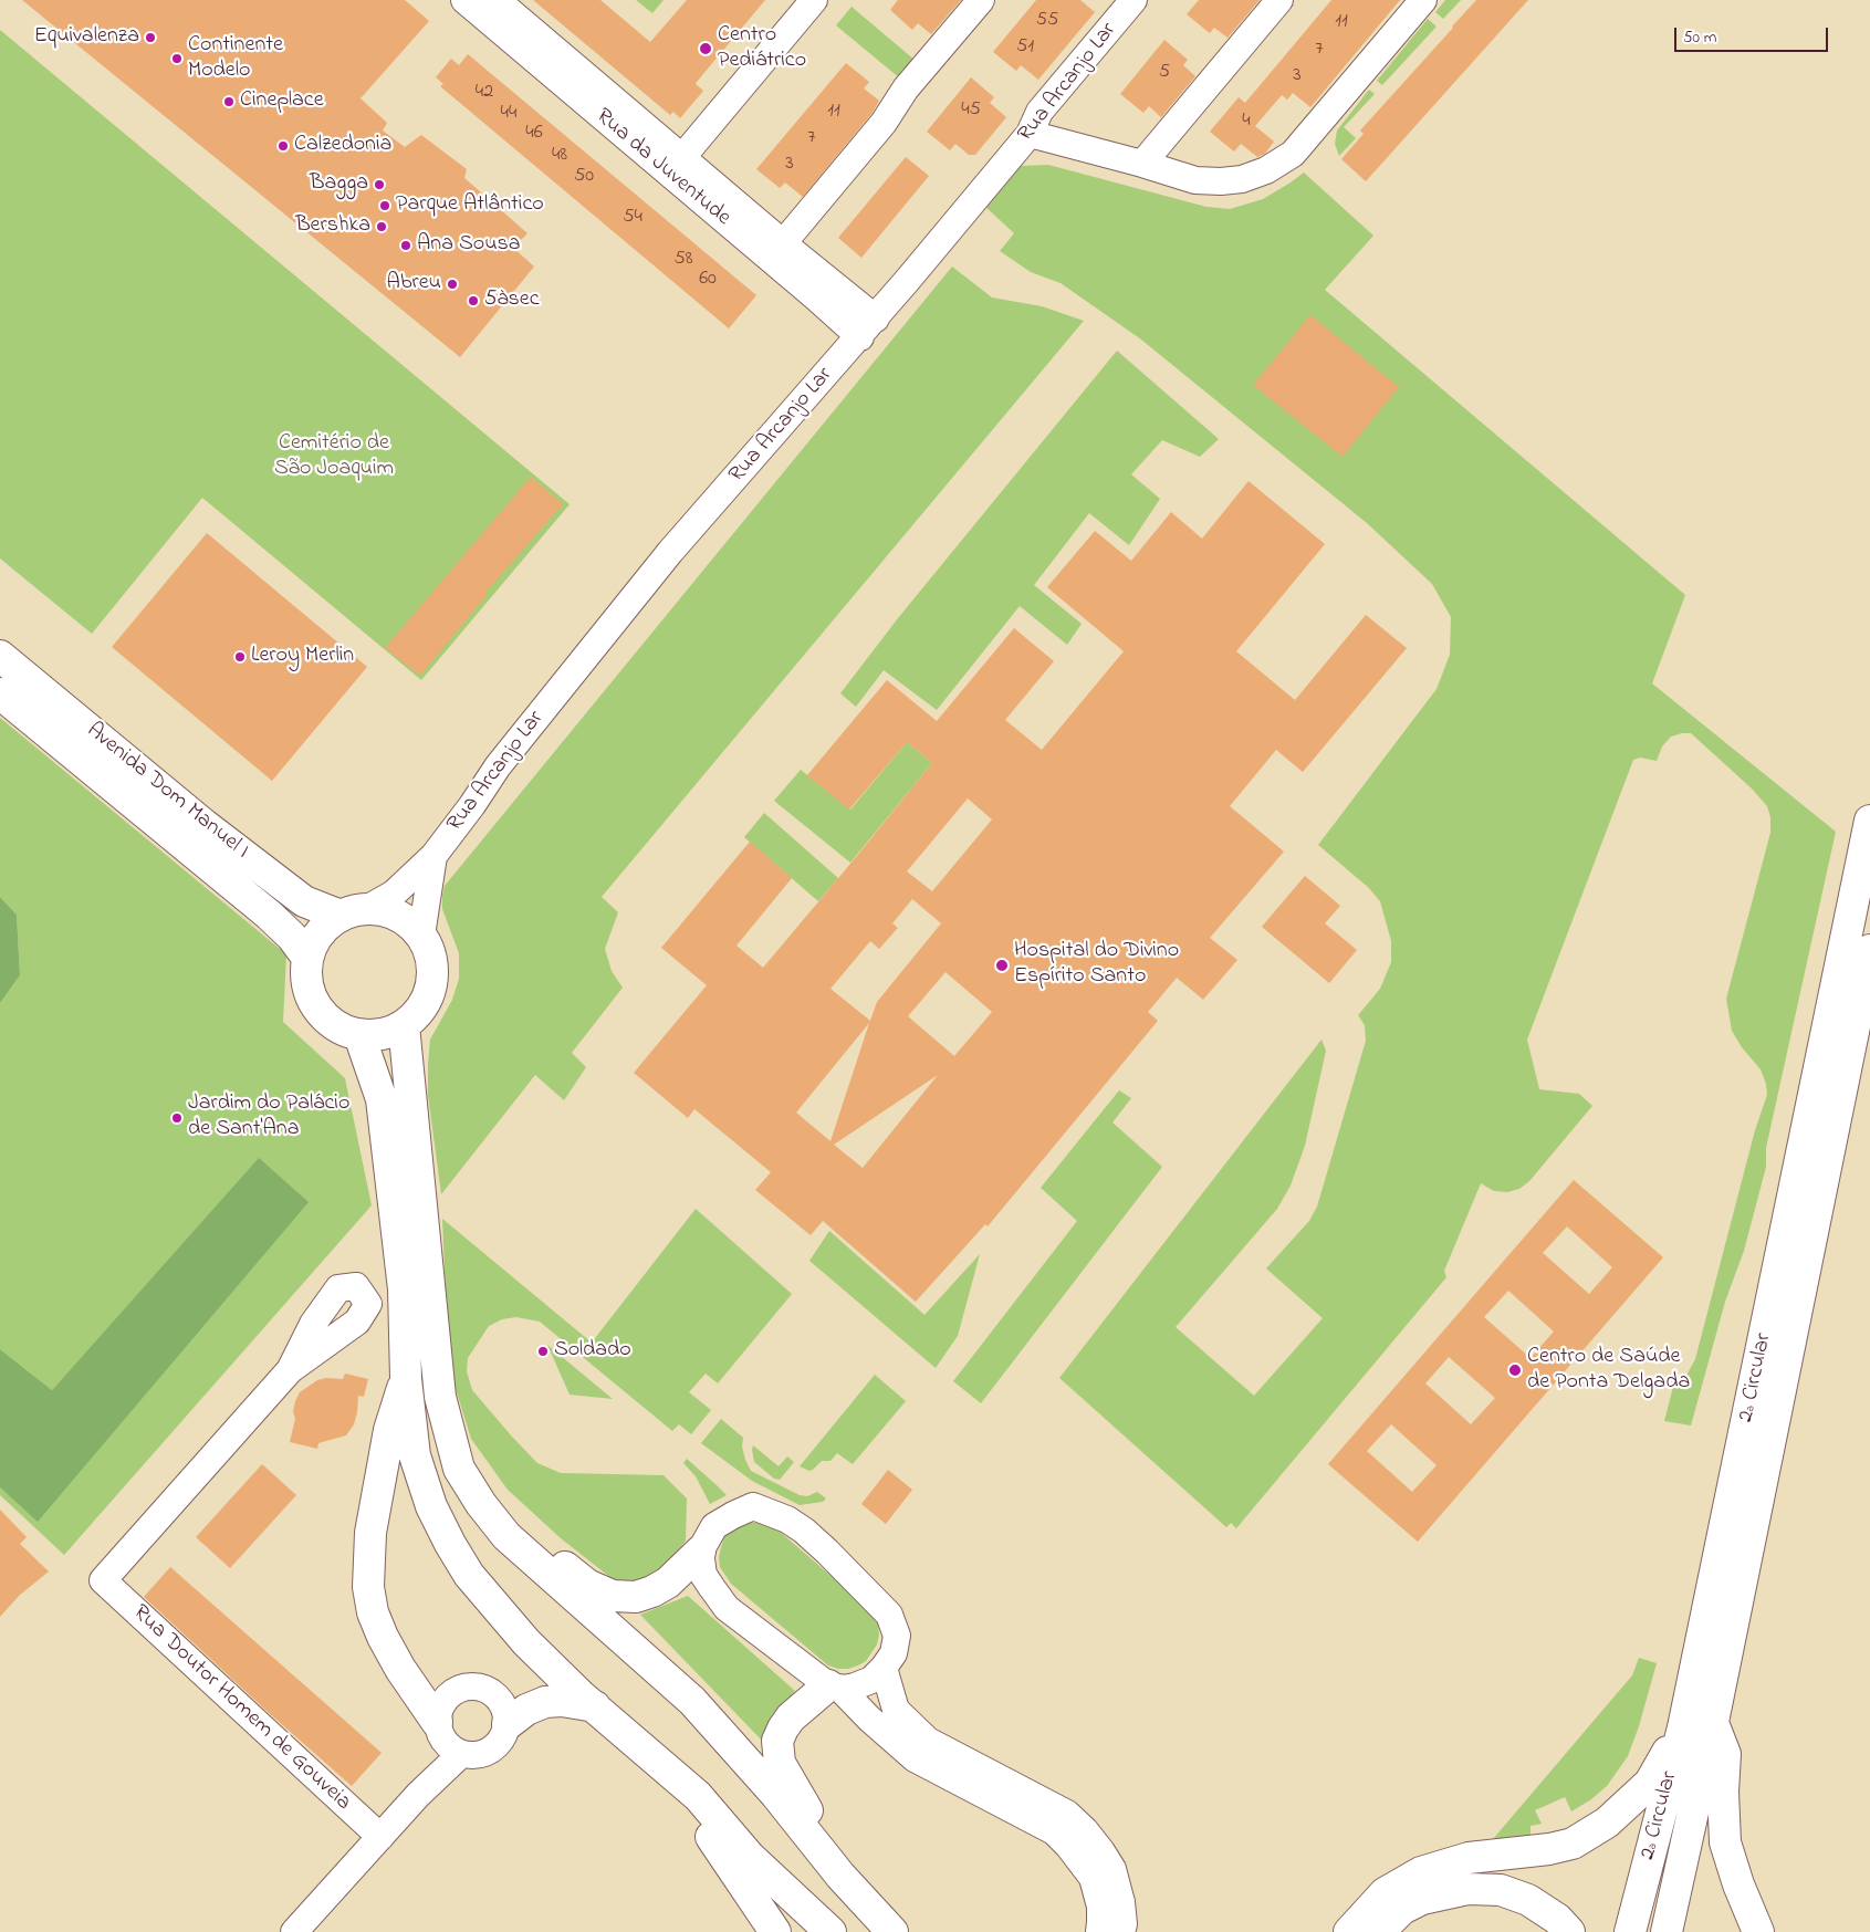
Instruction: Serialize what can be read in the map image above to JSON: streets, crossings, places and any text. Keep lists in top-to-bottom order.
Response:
{
  "streets": {
    "main road": ["Avenida Dom Manuel I", "2ª Circular"],
    "street": ["Rua Arcanjo Lar", "Rua da Juventude", "Rua Doutor Homem de Gouveia"]
  },
  "crossings": [
    ["Rua Arcanjo Lar", "Rua da Juventude"],
    ["Rua Arcanjo Lar", "Avenida Dom Manuel I"]
  ],
  "parks": ["Cemitério de São Joaquim"],
  "places": [
    "Equivalenza",
    "Centro Pediátrico",
    "Continente Modelo",
    "Cineplace",
    "Calzedonia",
    "Bagga",
    "Parque Atlântico",
    "Bershka",
    "Ana Sousa",
    "Abreu",
    "5àsec",
    "Leroy Merlin",
    "Hospital do Divino Espírito Santo",
    "Jardim do Palácio de Sant'Ana",
    "Soldado",
    "Centro de Saúde de Ponta Delgada"
  ],
  "house_numbers": [
    "55",
    "11",
    "51",
    "7",
    "5",
    "3",
    "42",
    "45",
    "11",
    "44",
    "4",
    "46",
    "7",
    "48",
    "3",
    "50",
    "54",
    "58",
    "60"
  ],
  "scale_bar": "50 m"
}
